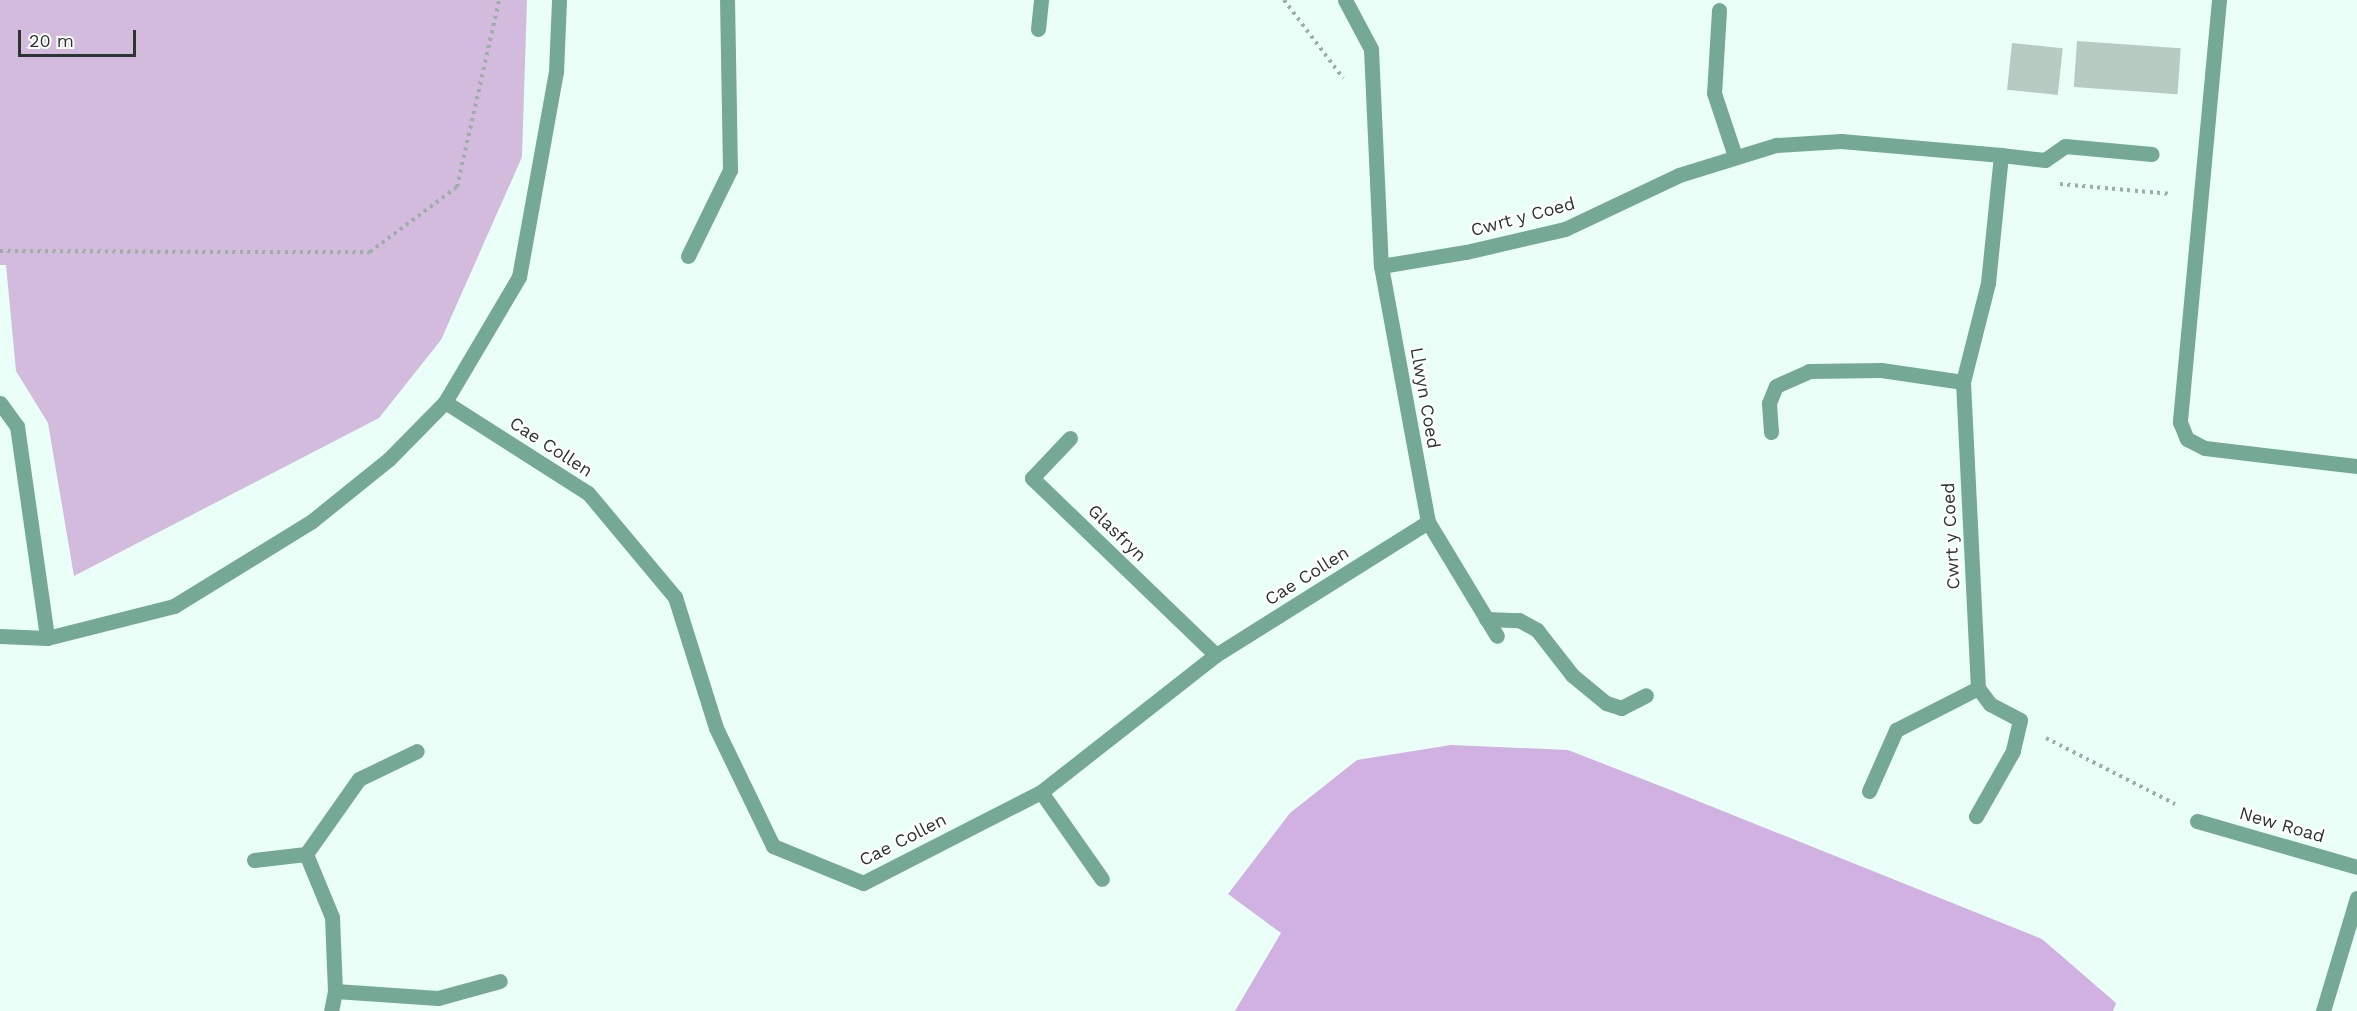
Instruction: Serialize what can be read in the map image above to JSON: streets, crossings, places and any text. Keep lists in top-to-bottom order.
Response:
{
  "streets": {
    "street": [
      "Cwrt y Coed",
      "Llwyn Coed",
      "Cae Collen",
      "Glasfryn",
      "New Road"
    ]
  },
  "crossings": [
    ["Cwrt y Coed", "Llwyn Coed"],
    ["Llwyn Coed", "Cae Collen"],
    ["Cae Collen", "Glasfryn"]
  ],
  "scale_bar": "20 m"
}
